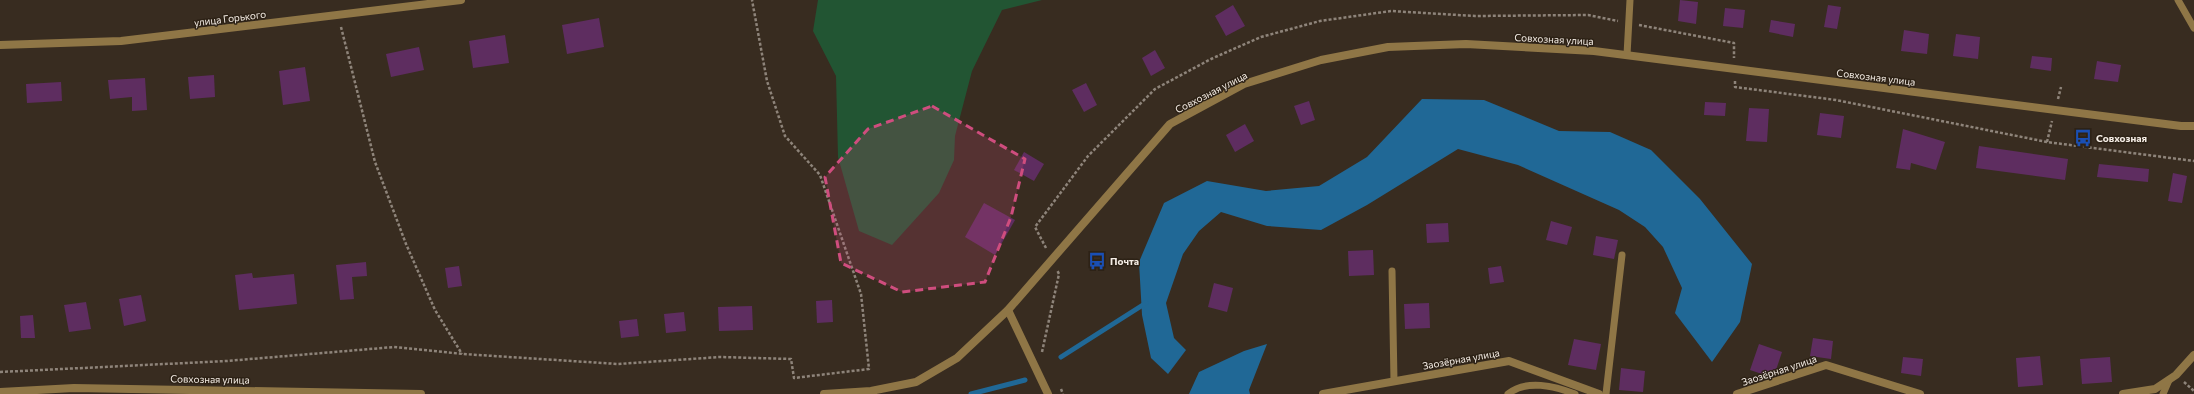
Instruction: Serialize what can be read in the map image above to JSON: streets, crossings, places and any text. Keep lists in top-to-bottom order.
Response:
{
  "streets": {
    "street": ["улица Горького", "Совхозная улица", "Заозёрная улица"]
  },
  "places": {
    "bus stop": ["Совхозная", "Почта"]
  }
}
